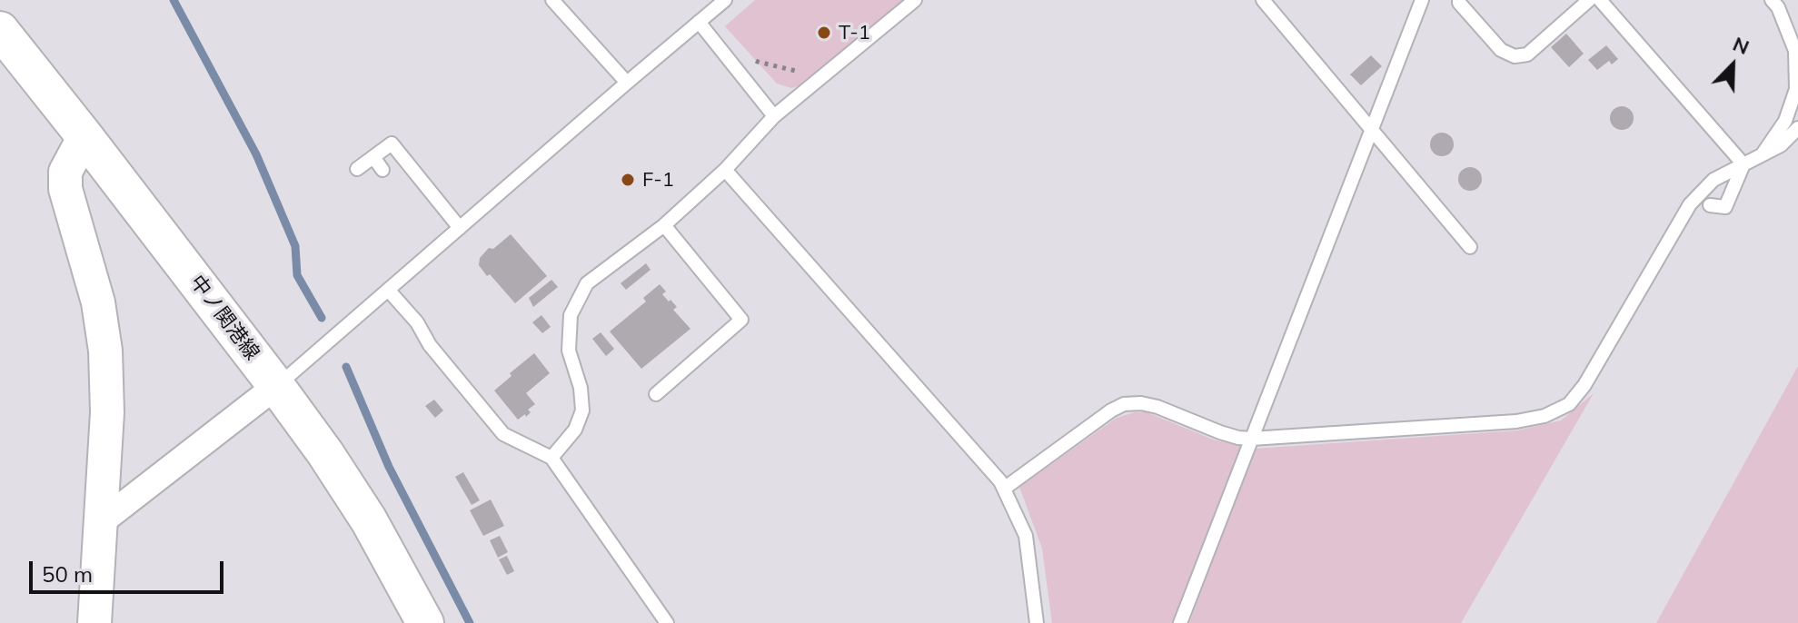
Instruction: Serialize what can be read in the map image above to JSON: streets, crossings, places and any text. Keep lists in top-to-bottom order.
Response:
{
  "streets": {
    "main road": ["中ノ関港線"]
  },
  "places": ["T-1", "F-1"],
  "scale_bar": "50 m",
  "north": "top right"
}
